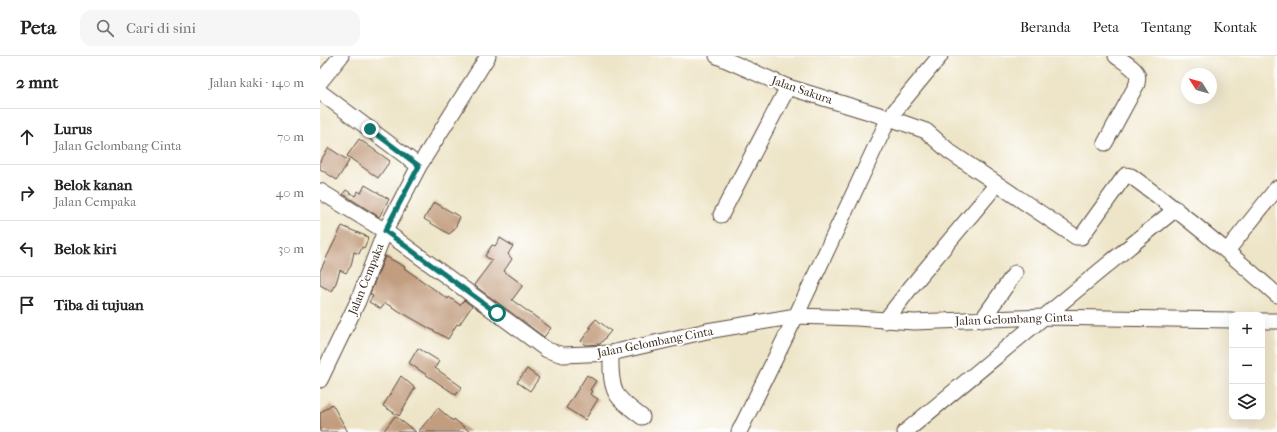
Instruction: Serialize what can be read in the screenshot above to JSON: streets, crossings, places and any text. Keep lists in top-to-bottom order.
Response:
{
  "streets": {
    "street": ["Jalan Sakura", "Jalan Cempaka", "Jalan Gelombang Cinta"]
  },
  "crossings": [
    ["Jalan Cempaka", "Jalan Gelombang Cinta"]
  ],
  "north": "top left",
  "page": {
    "header": "Peta",
    "search": "Cari di sini",
    "nav": [
      "Beranda",
      "Peta",
      "Tentang",
      "Kontak"
    ],
    "heading": ["2 mnt", "Jalan kaki · 140 m"],
    "list": [
      ["Lurus", "Jalan Gelombang Cinta", "70 m"],
      ["Belok kanan", "Jalan Cempaka", "40 m"],
      ["Belok kiri", "30 m"],
      "Tiba di tujuan"
    ],
    "map_buttons": ["+", "−"]
  }
}
